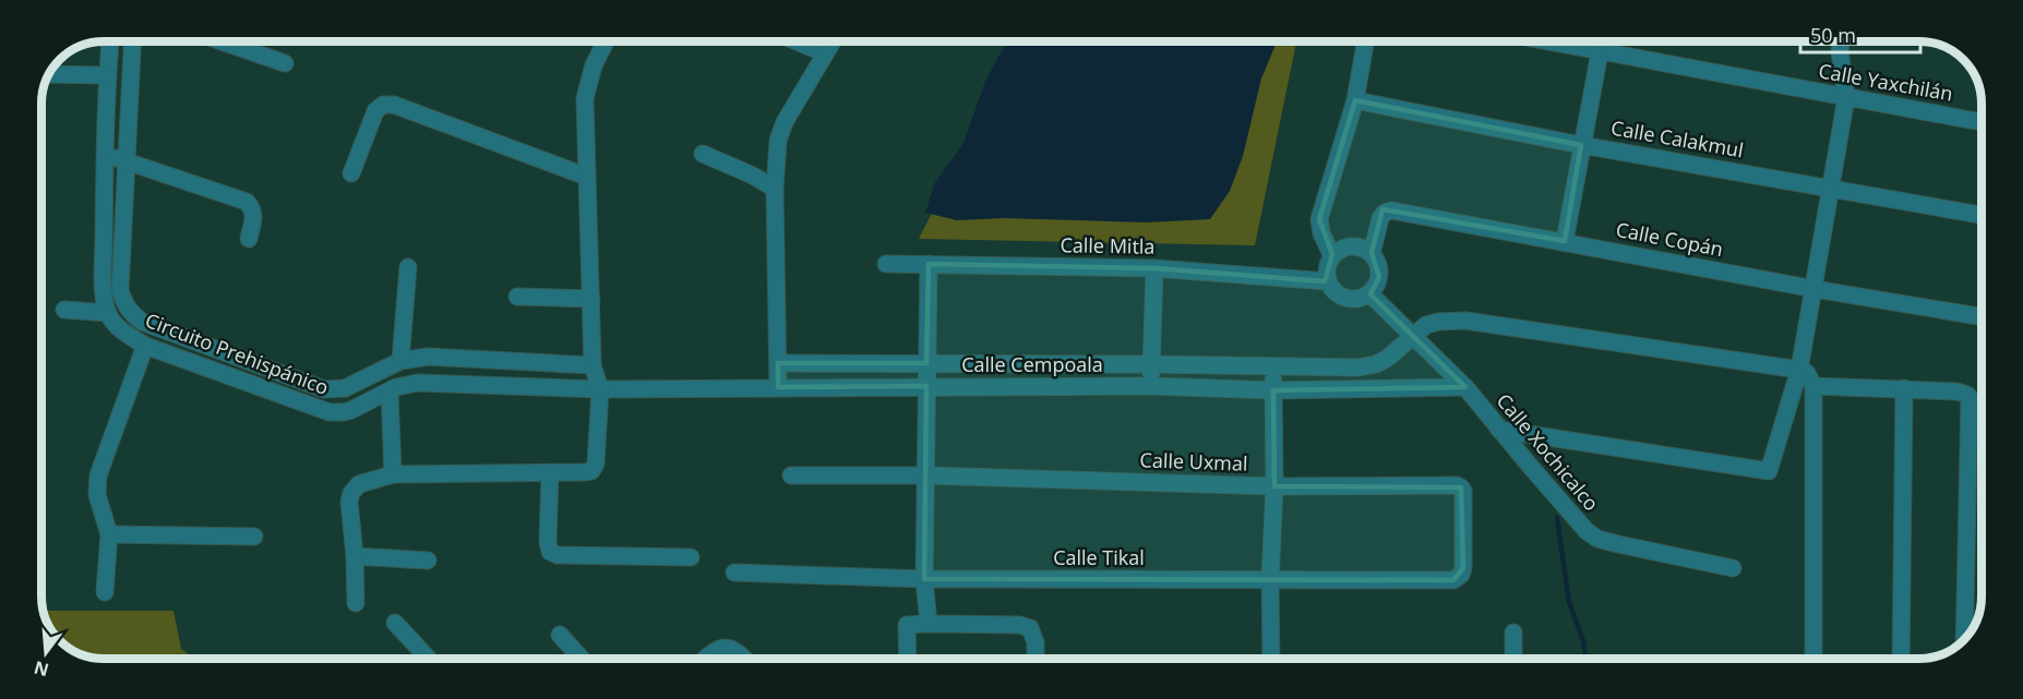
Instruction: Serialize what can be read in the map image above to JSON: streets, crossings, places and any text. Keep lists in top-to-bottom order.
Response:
{
  "streets": {
    "street": [
      "Calle Yaxchilán",
      "Calle Calakmul",
      "Calle Copán",
      "Calle Mitla",
      "Circuito Prehispánico",
      "Calle Cempoala",
      "Calle Xochicalco",
      "Calle Uxmal",
      "Calle Tikal"
    ]
  },
  "crossings": [
    ["Calle Copán", "Calle Mitla"],
    ["Calle Copán", "Calle Xochicalco"],
    ["Calle Mitla", "Calle Xochicalco"],
    ["Circuito Prehispánico", "Calle Cempoala"],
    ["Calle Cempoala", "Calle Xochicalco"],
    ["Calle Uxmal", "Calle Tikal"]
  ],
  "scale_bar": "50 m",
  "north": "bottom"
}
